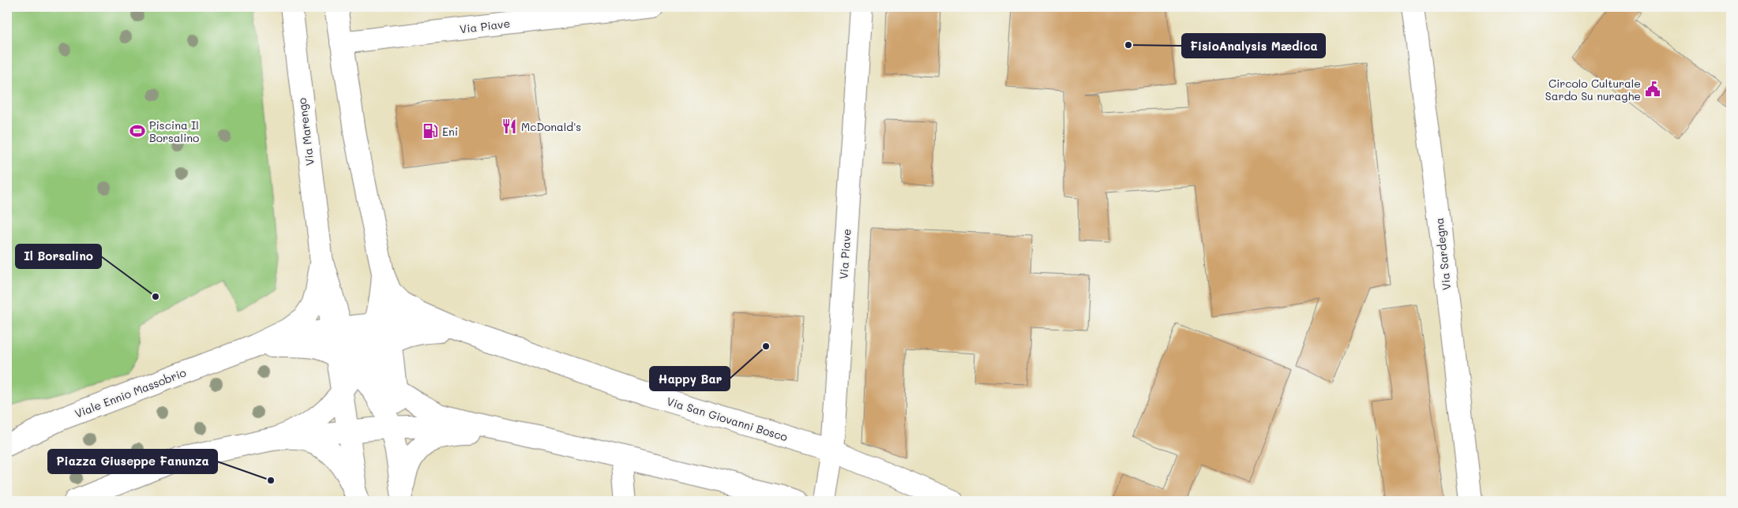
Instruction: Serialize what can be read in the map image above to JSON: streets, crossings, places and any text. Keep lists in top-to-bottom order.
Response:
{
  "streets": {
    "main road": [
      "Via Piave",
      "Via Marengo",
      "Via Sardegna",
      "Viale Ennio Massobrio",
      "Via San Giovanni Bosco"
    ]
  },
  "crossings": [
    ["Via Piave", "Via San Giovanni Bosco"]
  ],
  "places": {
    "other": [
      "FisioAnalysis Mædica",
      "Il Borsalino",
      "Happy Bar",
      "Piazza Giuseppe Fanunza"
    ],
    "public building": ["Circolo Culturale Sardo Su nuraghe"],
    "restaurant": ["McDonald's"],
    "sports": ["Piscina Il Borsalino"],
    "fuel station": ["Eni"]
  }
}
